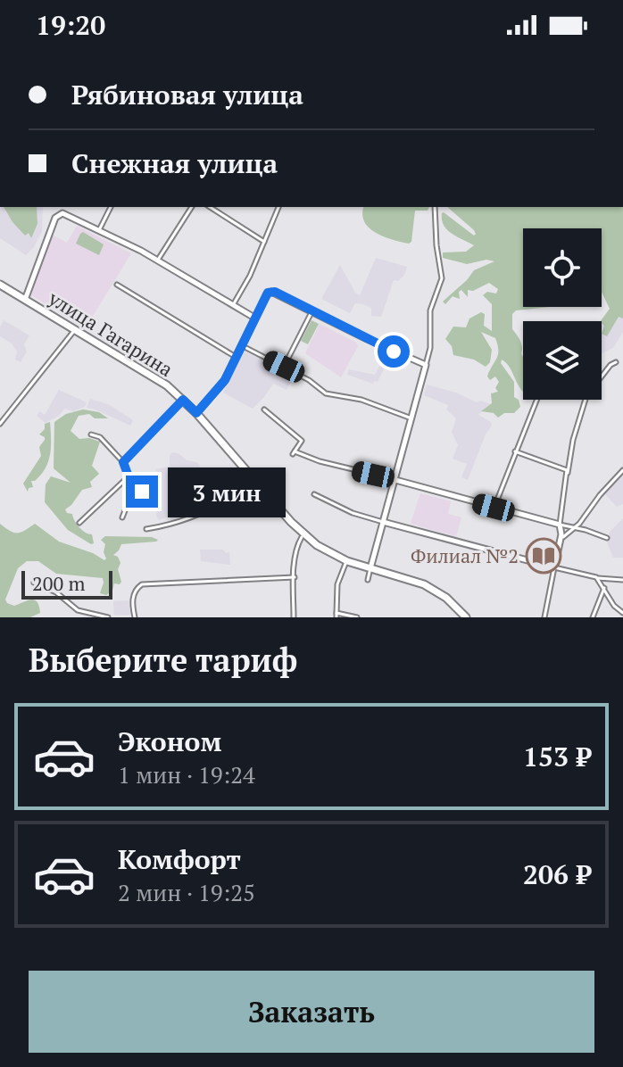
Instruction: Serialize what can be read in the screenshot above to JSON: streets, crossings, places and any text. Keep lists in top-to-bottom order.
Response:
{
  "streets": {
    "main road": ["улица Гагарина"]
  },
  "places": {
    "library": ["Филиал №2"]
  },
  "scale_bar": "200 m",
  "page": {
    "status": "19:20",
    "banner": ["Рябиновая улица", "Снежная улица"],
    "bubble": "3 мин",
    "scale": "200 m",
    "heading": "Выберите тариф",
    "list": [
      {
        "name": "Эконом",
        "note": "1 мин · 19:24",
        "value": "153 ₽"
      },
      {
        "name": "Комфорт",
        "note": "2 мин · 19:25",
        "value": "206 ₽"
      }
    ],
    "buttons": "Заказать"
  }
}
